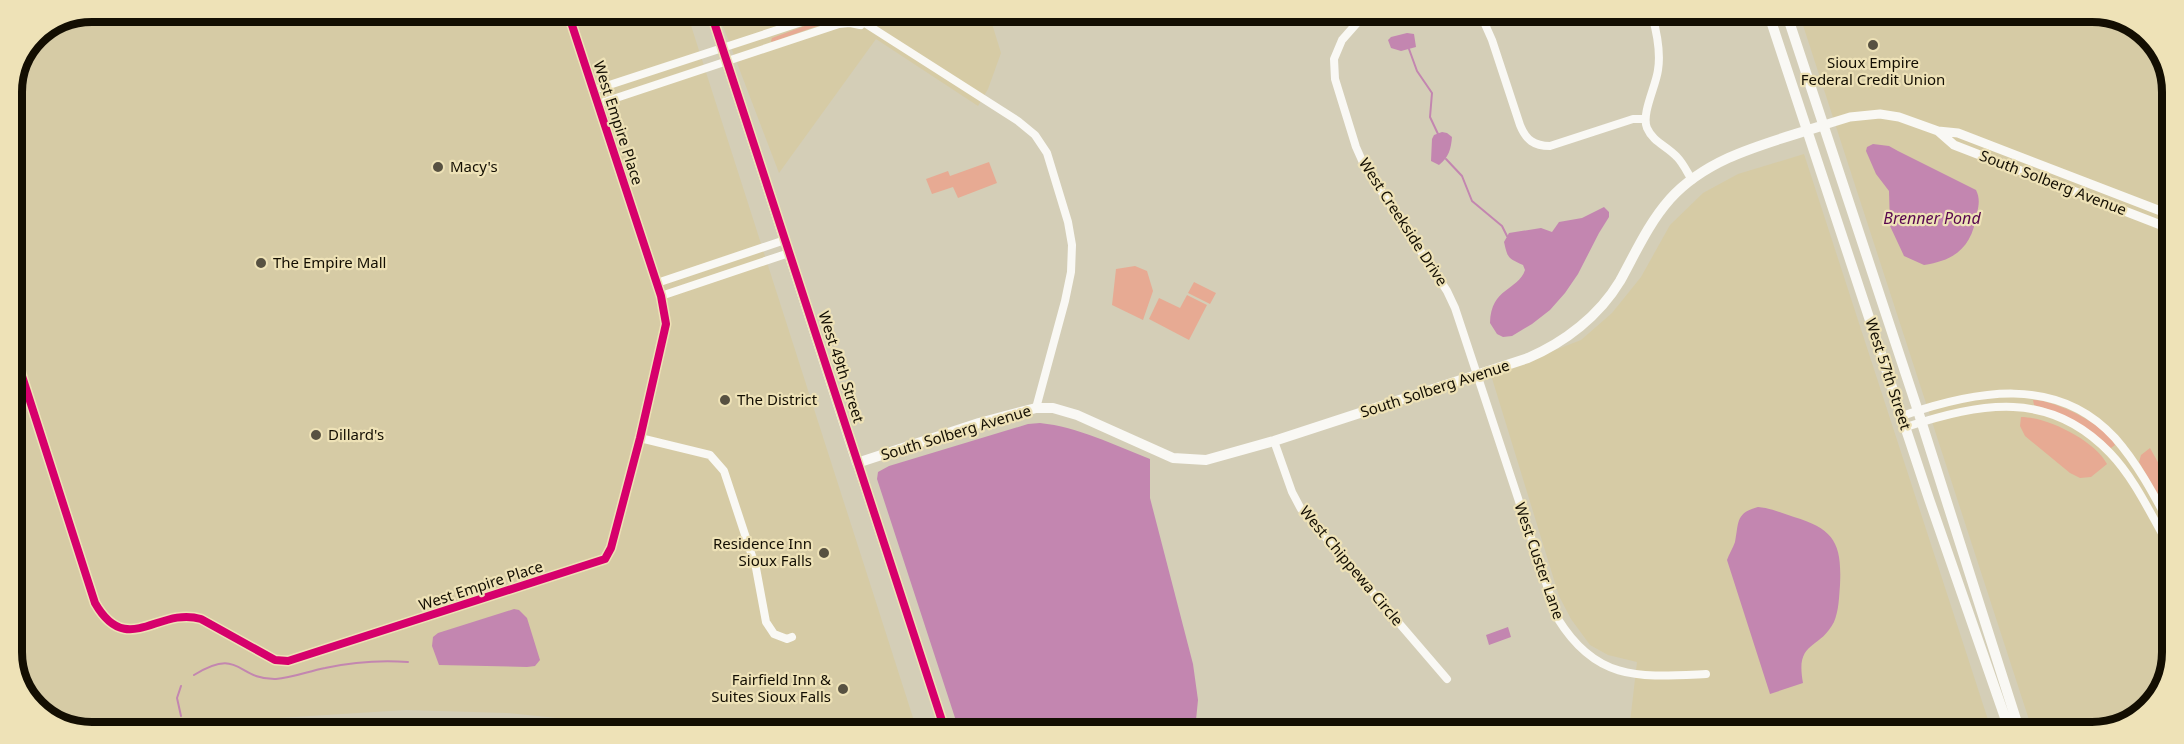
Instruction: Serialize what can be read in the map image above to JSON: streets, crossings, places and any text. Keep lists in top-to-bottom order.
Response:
{
  "streets": {
    "main road": ["South Solberg Avenue", "West 49th Street", "West 57th Street"],
    "street": [
      "West Empire Place",
      "West Creekside Drive",
      "West Custer Lane",
      "West Chippewa Circle"
    ]
  },
  "crossings": [
    ["West Empire Place", "South Solberg Avenue"],
    ["West Empire Place", "West 49th Street"],
    ["South Solberg Avenue", "West Creekside Drive"],
    ["South Solberg Avenue", "West 49th Street"],
    ["South Solberg Avenue", "West 57th Street"],
    ["South Solberg Avenue", "West Custer Lane"],
    ["South Solberg Avenue", "West Chippewa Circle"],
    ["West Creekside Drive", "West Custer Lane"]
  ],
  "water": ["Brenner Pond"],
  "places": [
    "Sioux Empire Federal Credit Union",
    "Macy's",
    "The Empire Mall",
    "The District",
    "Dillard's",
    "Residence Inn Sioux Falls",
    "Fairfield Inn & Suites Sioux Falls"
  ]
}
